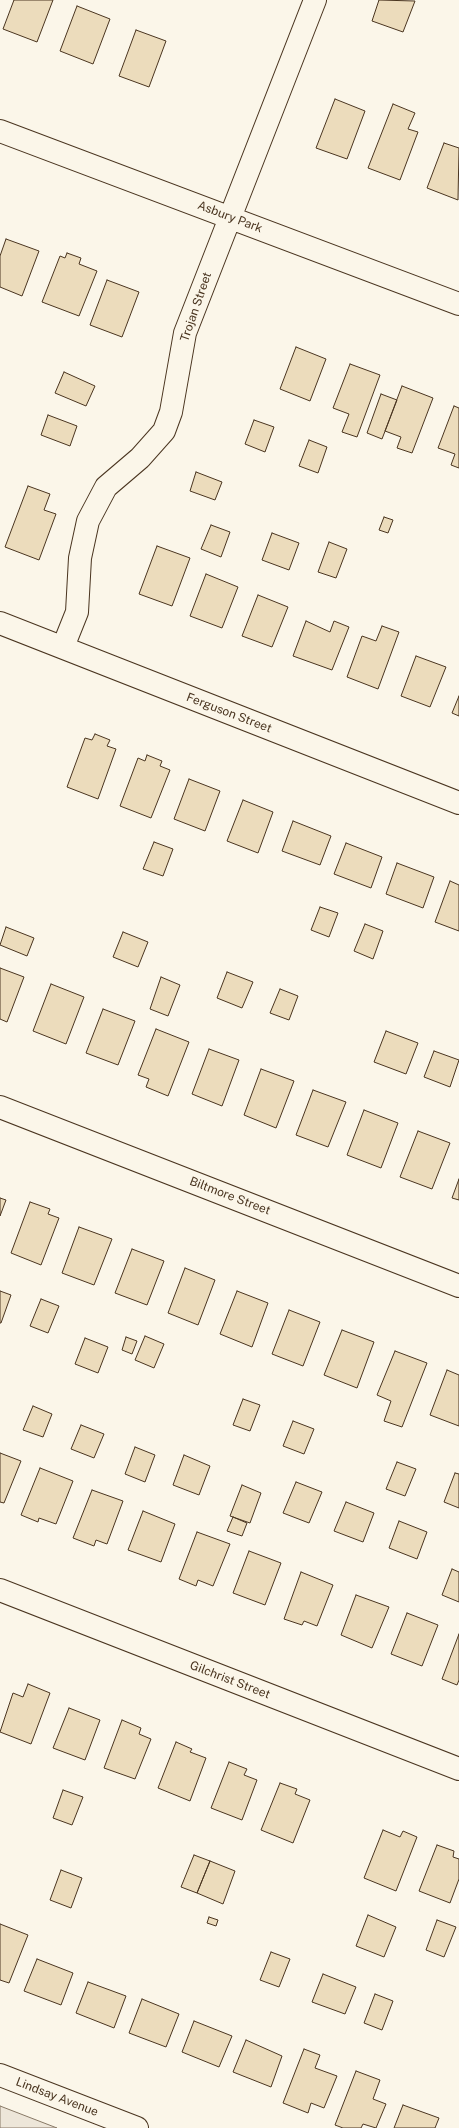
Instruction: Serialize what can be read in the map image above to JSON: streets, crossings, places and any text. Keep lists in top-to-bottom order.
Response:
{
  "streets": {
    "street": [
      "Asbury Park",
      "Trojan Street",
      "Ferguson Street",
      "Biltmore Street",
      "Gilchrist Street",
      "Lindsay Avenue"
    ]
  },
  "crossings": [
    ["Asbury Park", "Trojan Street"],
    ["Trojan Street", "Ferguson Street"]
  ]
}
